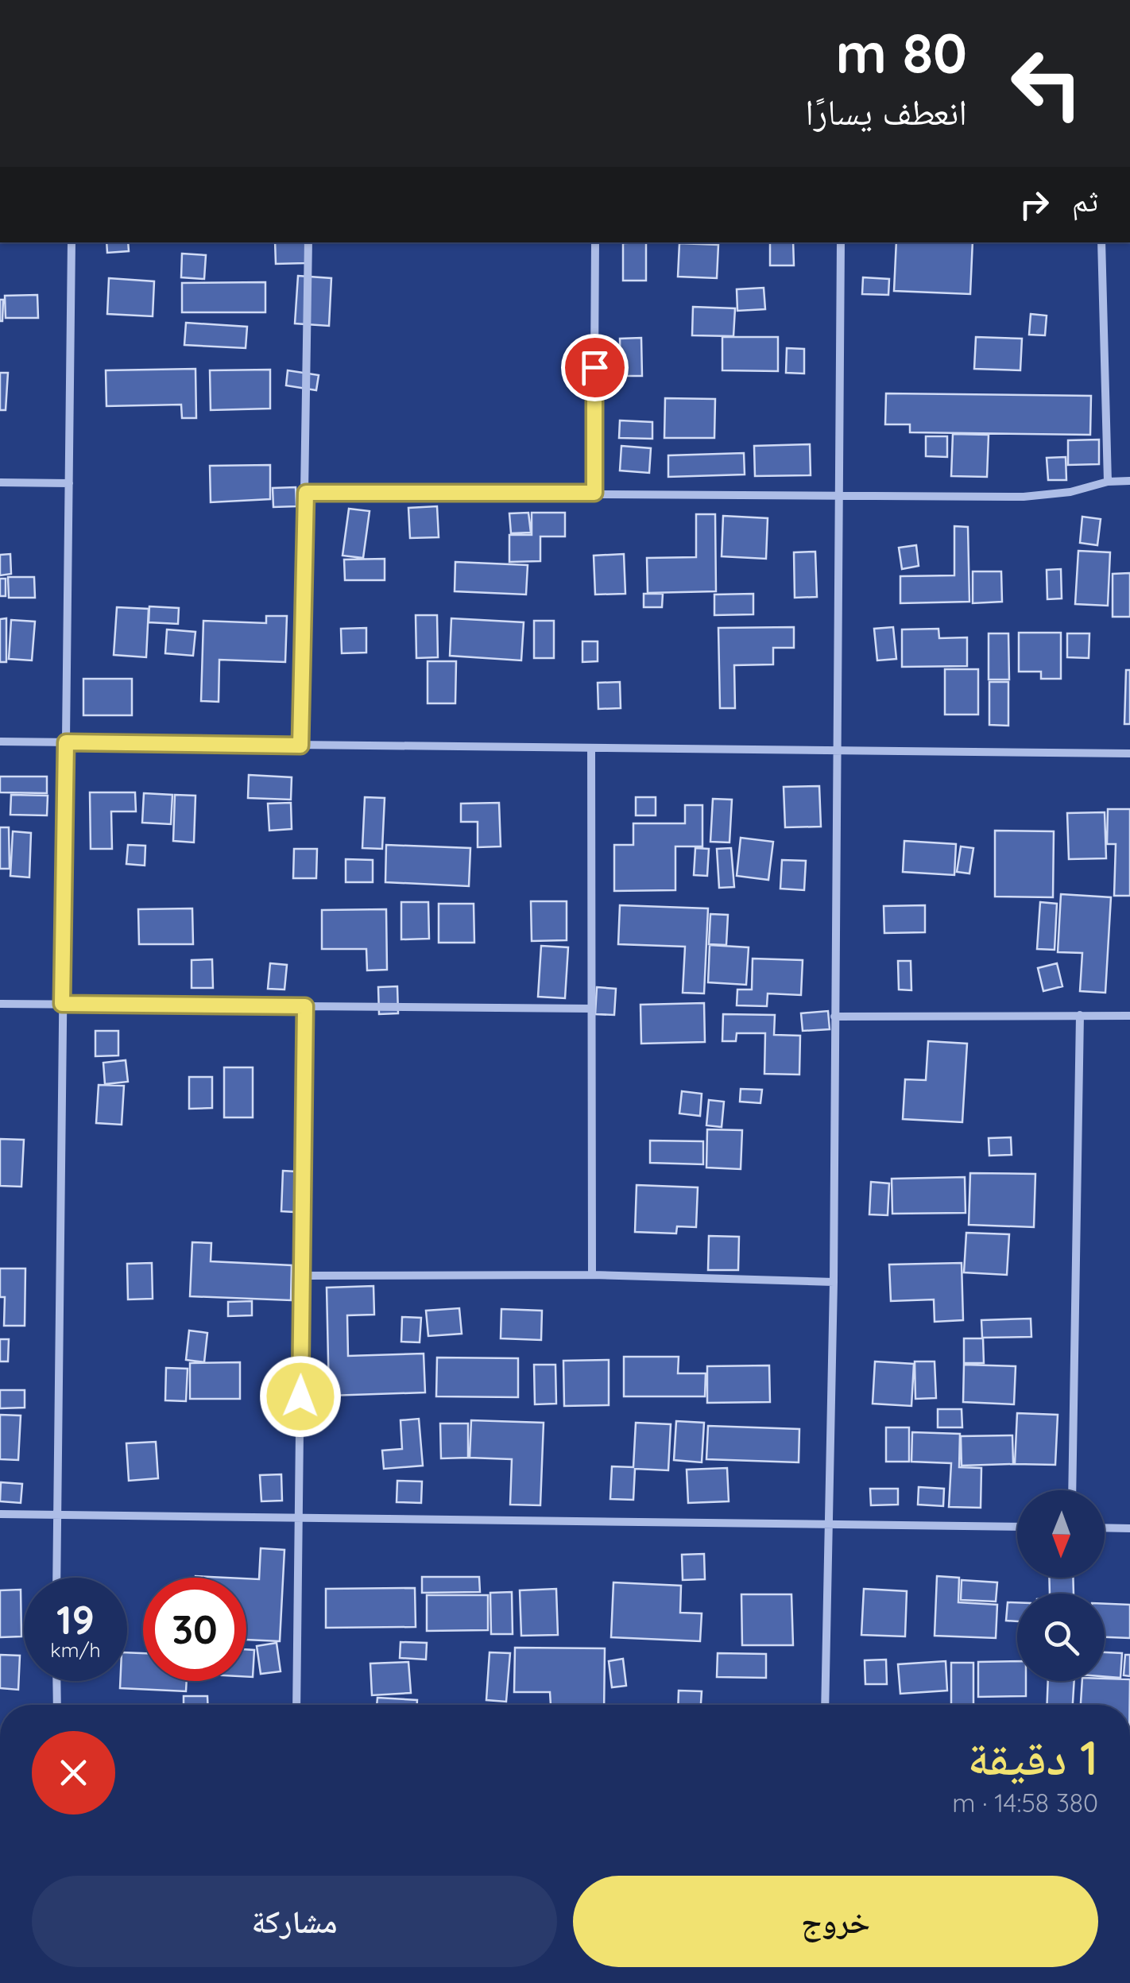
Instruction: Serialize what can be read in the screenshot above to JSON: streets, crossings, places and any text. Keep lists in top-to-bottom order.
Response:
{
  "north": "bottom",
  "page": {
    "turn": ["80 m", "انعطف يسارًا"],
    "then": "ثم",
    "speed": "19 km/h",
    "limit": "30",
    "heading": ["1 دقيقة", "380 m · 14:58"],
    "buttons": ["خروج", "مشاركة"]
  }
}
